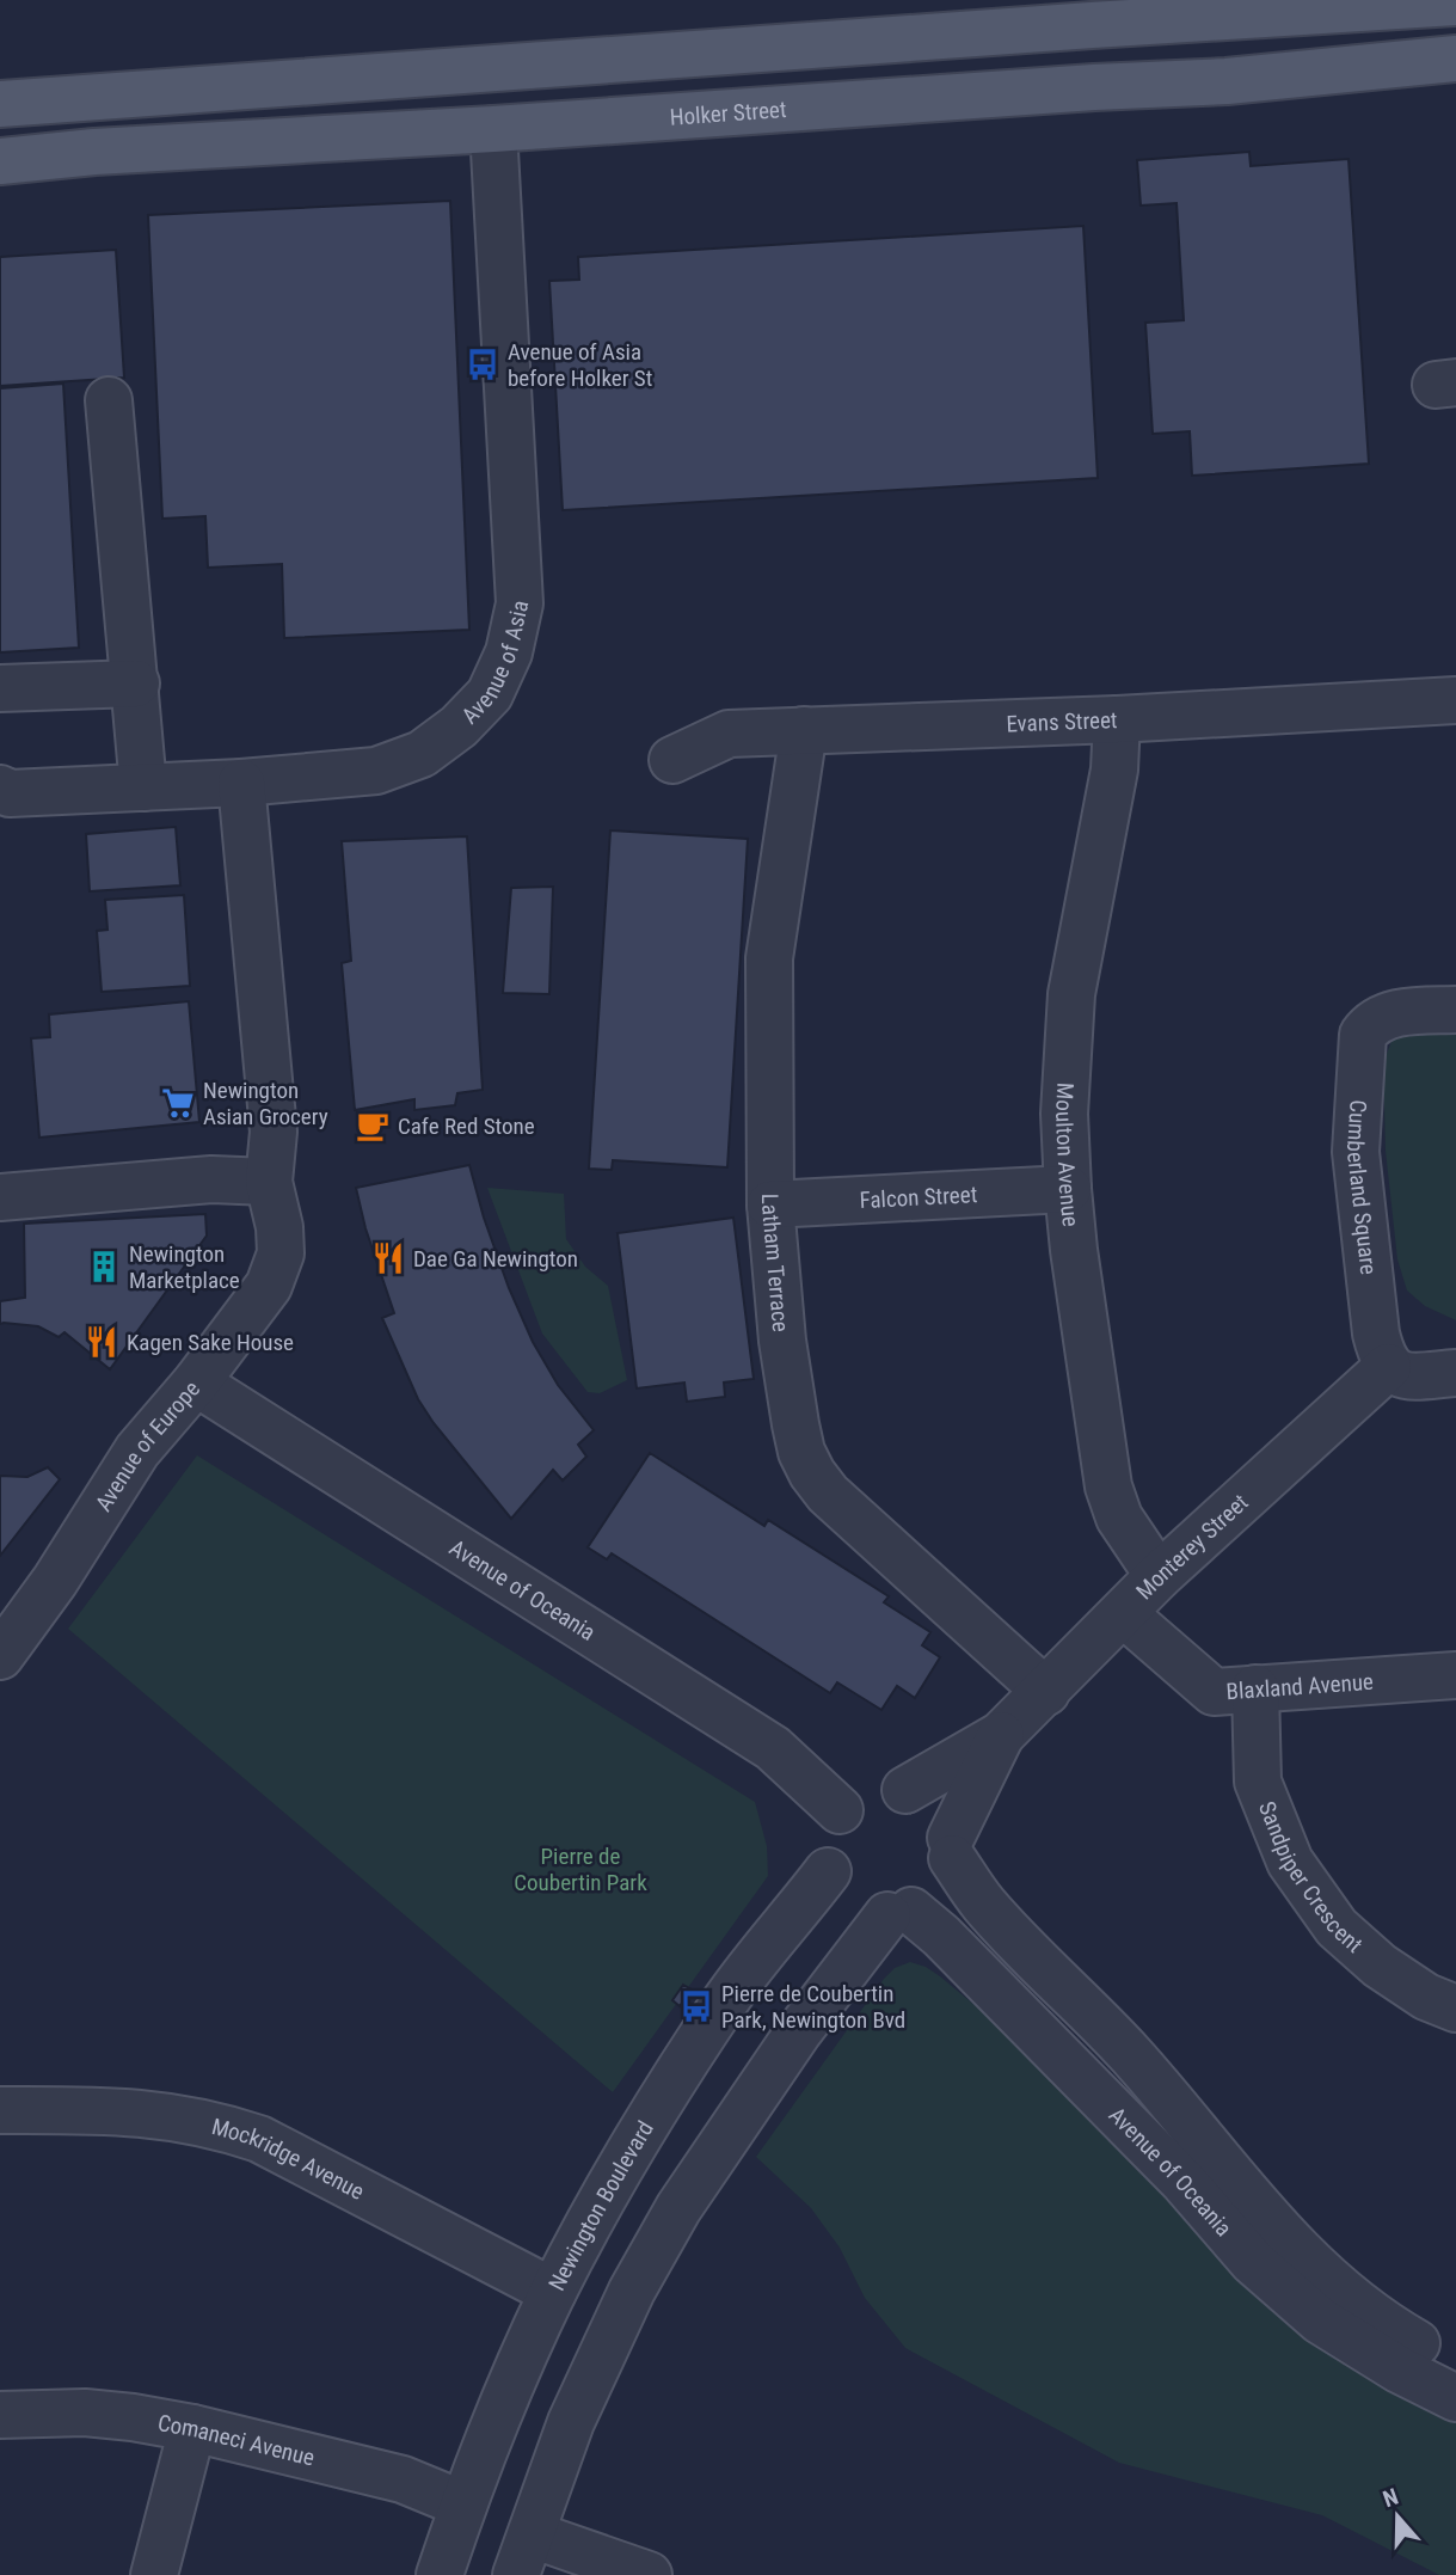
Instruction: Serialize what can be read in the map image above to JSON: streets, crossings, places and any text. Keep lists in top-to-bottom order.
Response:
{
  "streets": {
    "main road": ["Holker Street"],
    "street": [
      "Avenue of Asia",
      "Evans Street",
      "Moulton Avenue",
      "Cumberland Square",
      "Falcon Street",
      "Latham Terrace",
      "Avenue of Europe",
      "Monterey Street",
      "Avenue of Oceania",
      "Blaxland Avenue",
      "Sandpiper Crescent",
      "Mockridge Avenue",
      "Newington Boulevard",
      "Comaneci Avenue"
    ]
  },
  "crossings": [
    ["Holker Street", "Avenue of Asia"],
    ["Avenue of Asia", "Avenue of Europe"],
    ["Evans Street", "Moulton Avenue"],
    ["Evans Street", "Latham Terrace"],
    ["Moulton Avenue", "Falcon Street"],
    ["Moulton Avenue", "Monterey Street"],
    ["Cumberland Square", "Monterey Street"],
    ["Falcon Street", "Latham Terrace"],
    ["Latham Terrace", "Monterey Street"],
    ["Avenue of Europe", "Avenue of Oceania"],
    ["Monterey Street", "Avenue of Oceania"],
    ["Monterey Street", "Blaxland Avenue"],
    ["Monterey Street", "Newington Boulevard"],
    ["Avenue of Oceania", "Newington Boulevard"],
    ["Blaxland Avenue", "Sandpiper Crescent"],
    ["Mockridge Avenue", "Newington Boulevard"],
    ["Newington Boulevard", "Comaneci Avenue"]
  ],
  "parks": ["Pierre de Coubertin Park"],
  "places": {
    "bus stop": ["Avenue of Asia before Holker St", "Pierre de Coubertin Park, Newington Bvd"],
    "supermarket": ["Newington Asian Grocery"],
    "cafe": ["Cafe Red Stone"],
    "restaurant": ["Dae Ga Newington", "Kagen Sake House"],
    "building": ["Newington Marketplace"]
  },
  "north": "top"
}
